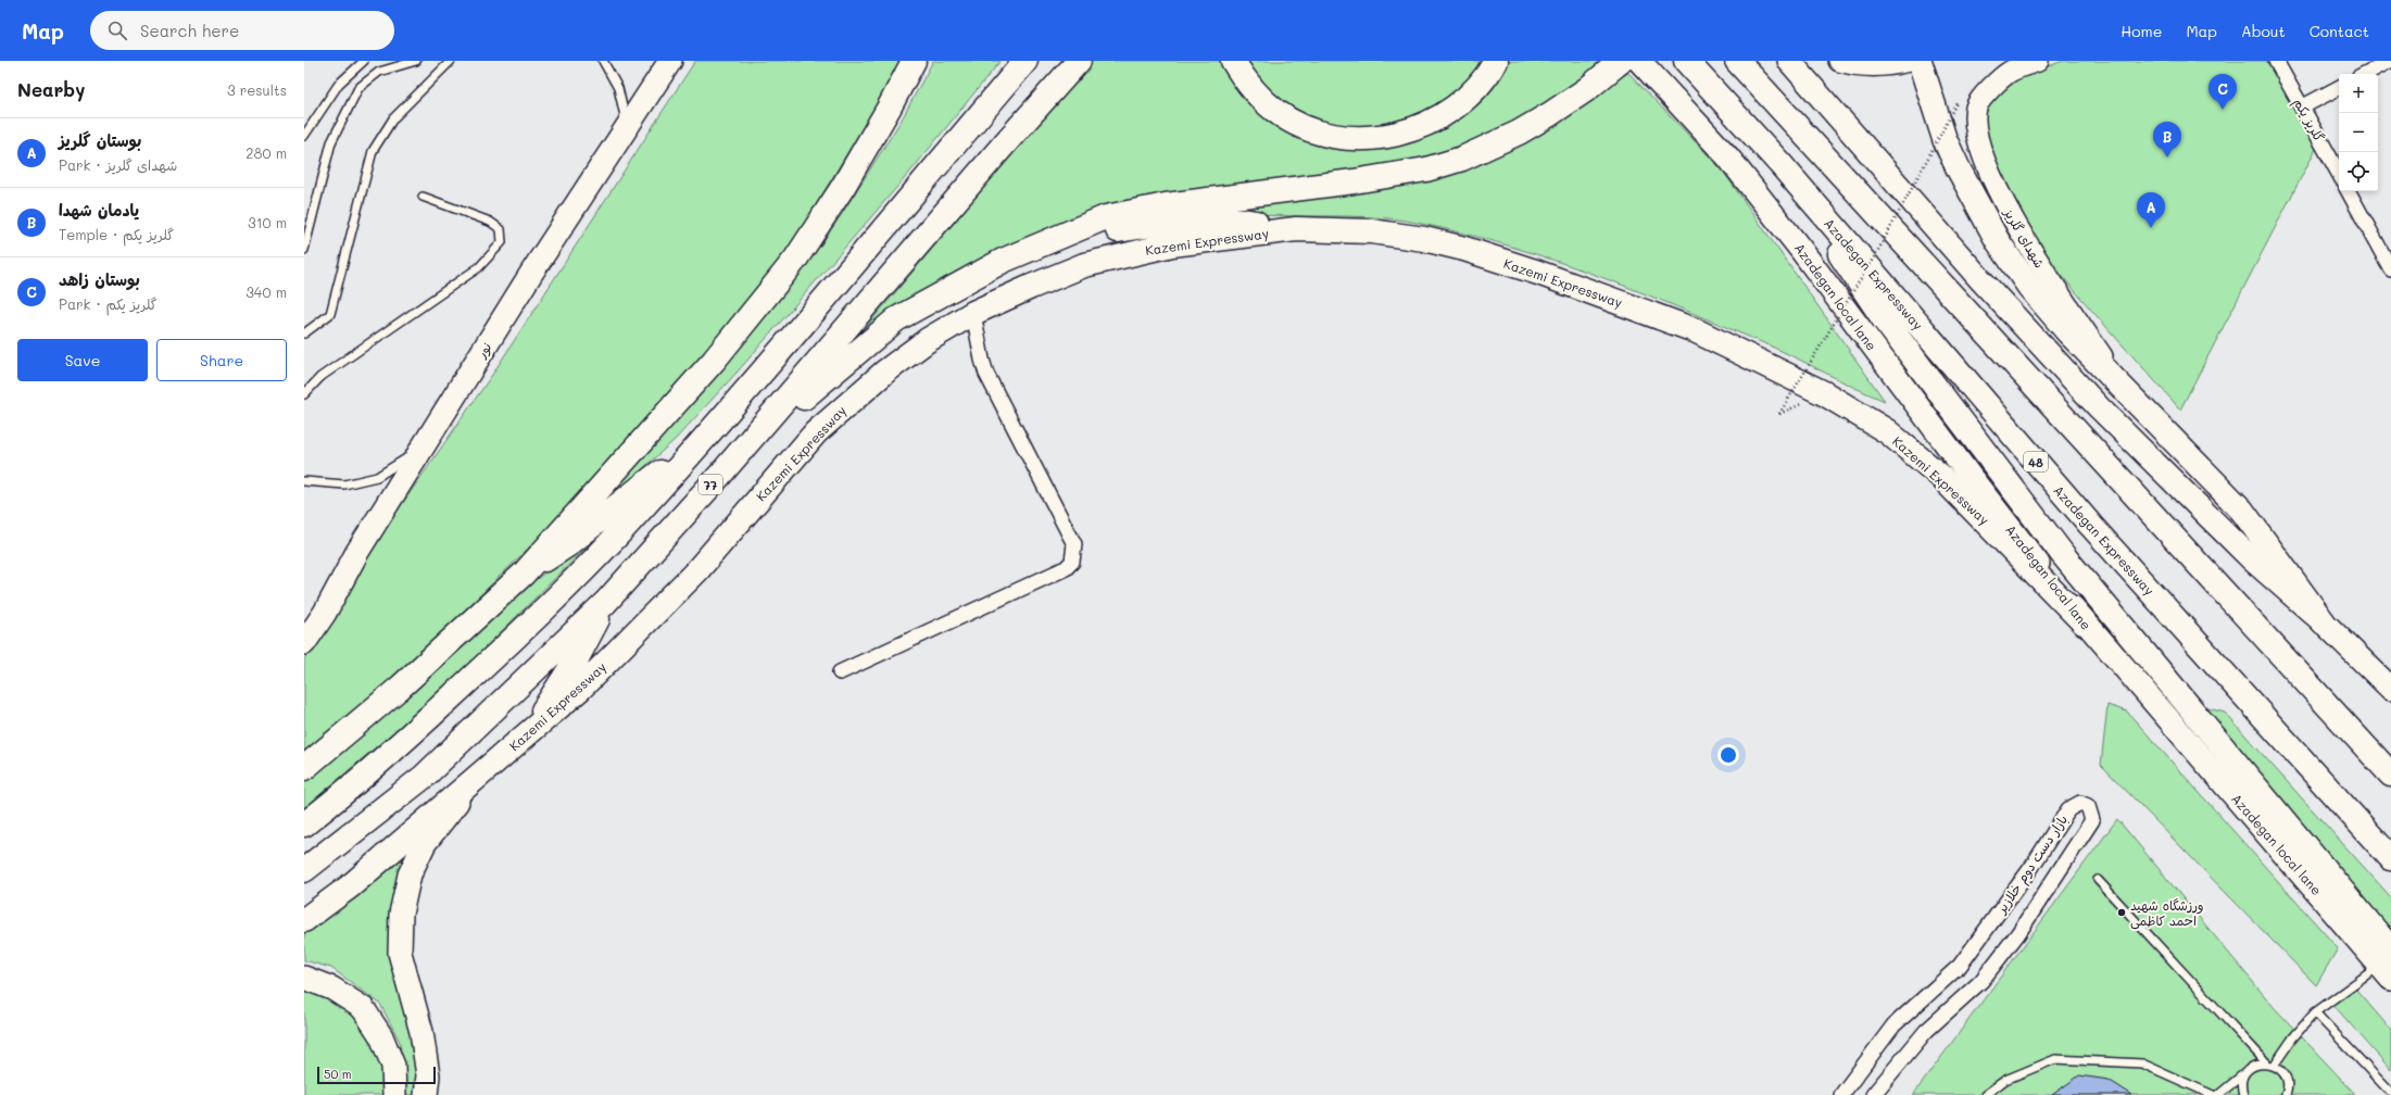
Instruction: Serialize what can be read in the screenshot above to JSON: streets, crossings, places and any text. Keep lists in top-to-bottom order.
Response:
{
  "streets": {
    "highway": [
      "Kazemi Expressway",
      "Azadegan Expressway",
      "48",
      "77"
    ],
    "main road": ["Azadegan local lane", "نور"],
    "street": ["گلریز یکم", "شهدای گلریز", "بازار دست دوم خلازیر"]
  },
  "crossings": [
    ["Kazemi Expressway", "Azadegan local lane"]
  ],
  "places": ["ورزشگاه شهید احمد کاظمی"],
  "scale_bar": "50 m",
  "page": {
    "header": "Map",
    "search": "Search here",
    "nav": [
      "Home",
      "Map",
      "About",
      "Contact"
    ],
    "heading": ["Nearby", "3 results"],
    "map_buttons": ["+", "−"],
    "pins": ["C", "B", "A"],
    "list": [
      {
        "mark": "A",
        "name": "بوستان گلریز",
        "note": "Park · شهدای گلریز",
        "value": "280 m"
      },
      {
        "mark": "B",
        "name": "یادمان شهدا",
        "note": "Temple · گلریز یکم",
        "value": "310 m"
      },
      {
        "mark": "C",
        "name": "بوستان زاهد",
        "note": "Park · گلریز یکم",
        "value": "340 m"
      }
    ],
    "buttons": ["Save", "Share"],
    "scale": "50 m"
  }
}
